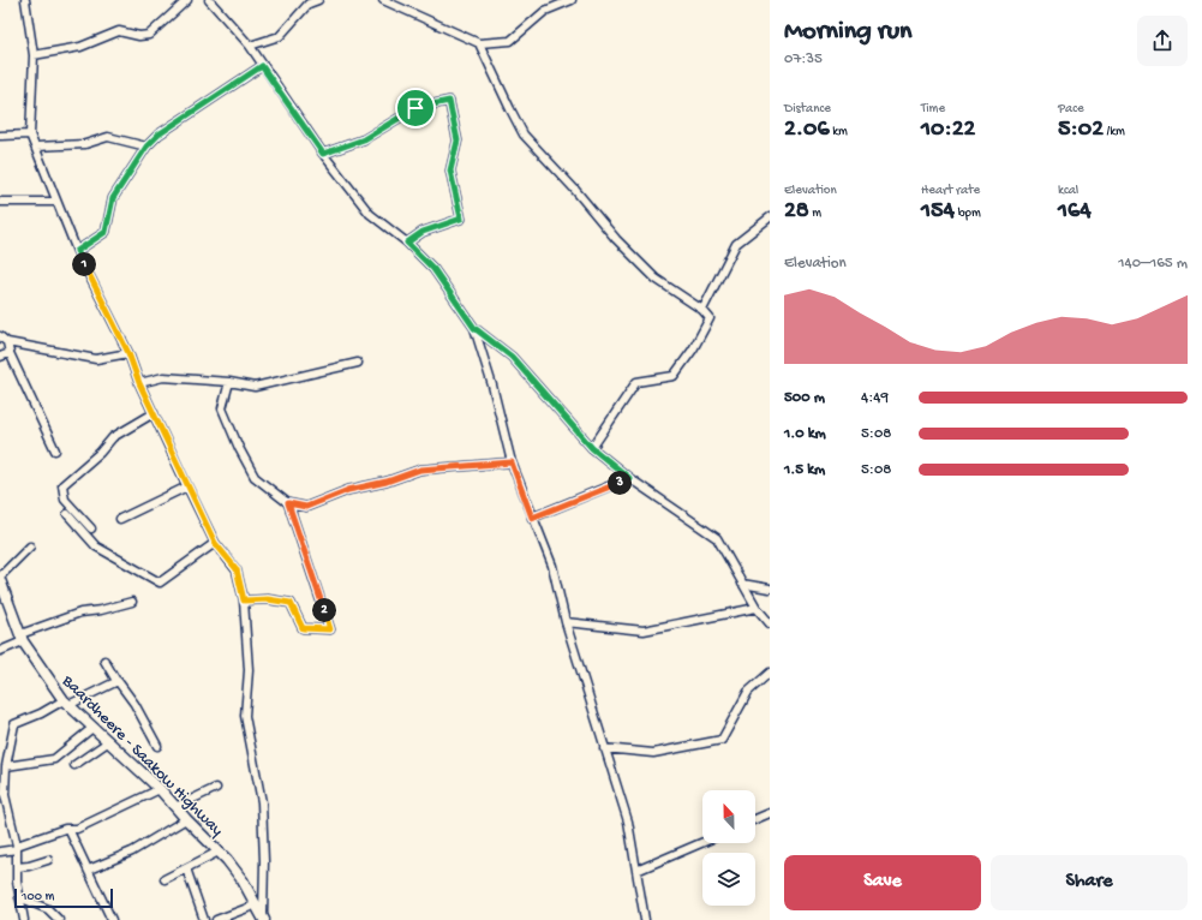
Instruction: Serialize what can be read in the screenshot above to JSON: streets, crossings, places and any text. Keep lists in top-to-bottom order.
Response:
{
  "streets": {
    "main road": ["Baardheere - Saakow Highway"]
  },
  "scale_bar": "100 m",
  "north": "top",
  "page": {
    "heading": ["Morning run", "07:35"],
    "stats": [
      ["Distance", "2.06 km"],
      ["Time", "10:22"],
      ["Pace", "5:02 /km"],
      ["Elevation", "28 m"],
      ["Heart rate", "154 bpm"],
      ["kcal", "164"]
    ],
    "chart": ["Elevation", "140–165 m"],
    "pins": ["1", "3", "2"],
    "list": [
      {
        "name": "500 m",
        "note": "4:49"
      },
      {
        "name": "1.0 km",
        "note": "5:08"
      },
      {
        "name": "1.5 km",
        "note": "5:08"
      }
    ],
    "buttons": ["Save", "Share"],
    "scale": "100 m"
  }
}
